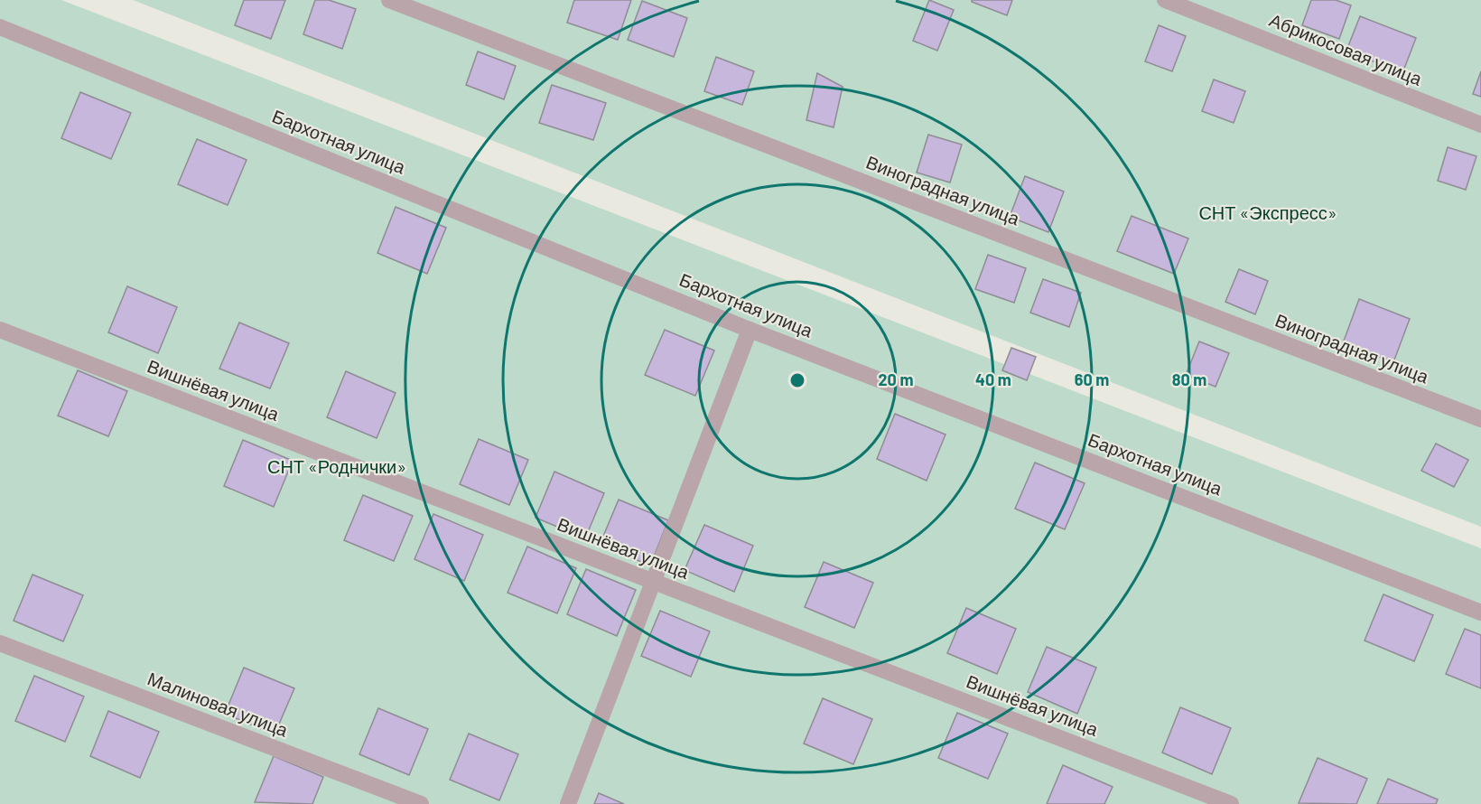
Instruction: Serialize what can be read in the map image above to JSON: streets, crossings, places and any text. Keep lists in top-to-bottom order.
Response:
{
  "streets": {
    "street": [
      "Абрикосовая улица",
      "Бархотная улица",
      "Виноградная улица",
      "Вишнёвая улица",
      "Малиновая улица"
    ]
  },
  "parks": ["СНТ «Экспресс»", "СНТ «Роднички»"],
  "rings": [
    "20 m",
    "40 m",
    "60 m",
    "80 m"
  ]
}
